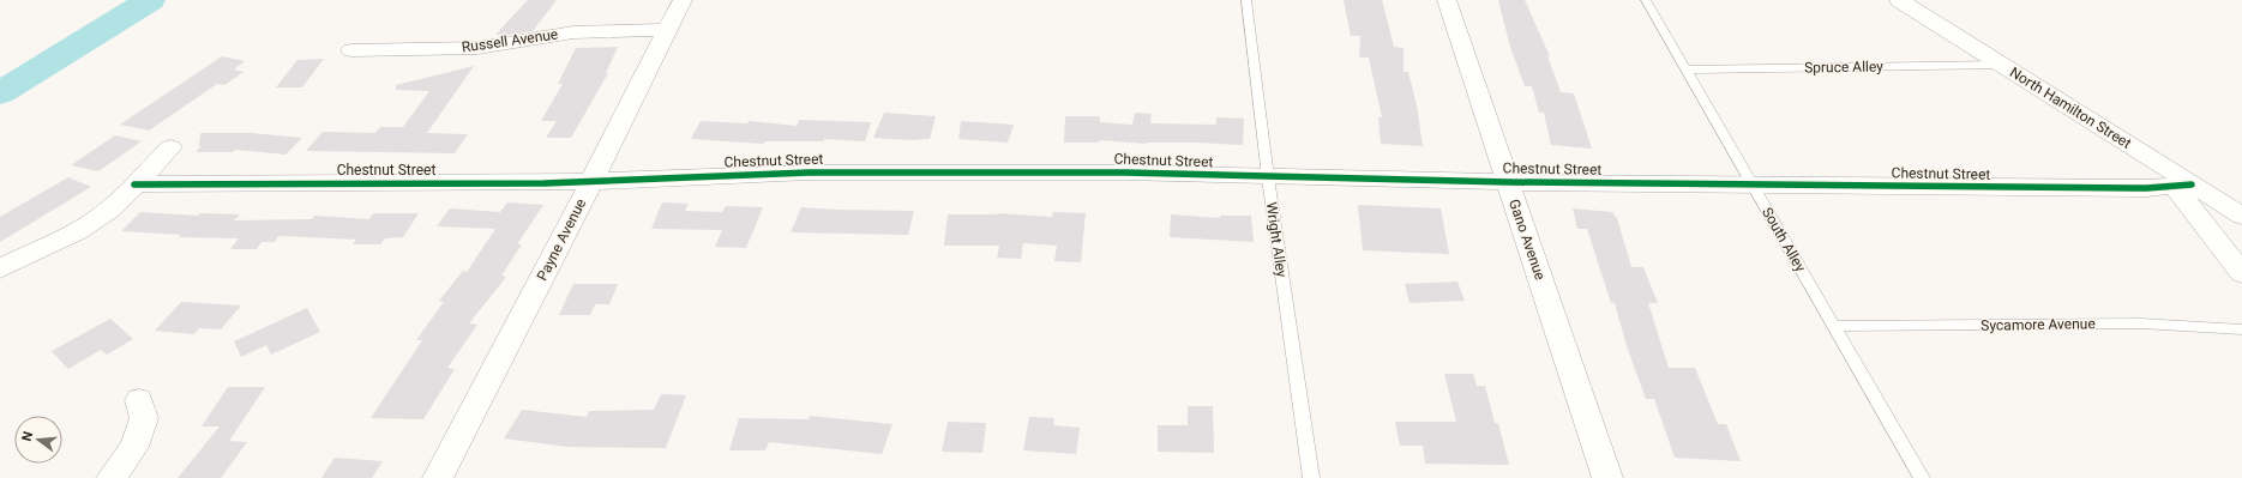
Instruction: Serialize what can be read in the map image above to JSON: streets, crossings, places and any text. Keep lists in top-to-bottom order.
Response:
{
  "streets": {
    "street": [
      "Russell Avenue",
      "North Hamilton Street",
      "Chestnut Street",
      "Payne Avenue",
      "Gano Avenue"
    ],
    "lane": [
      "Spruce Alley",
      "Wright Alley",
      "South Alley",
      "Sycamore Avenue"
    ]
  },
  "crossings": [
    ["Russell Avenue", "Payne Avenue"],
    ["Spruce Alley", "North Hamilton Street"],
    ["Spruce Alley", "South Alley"],
    ["North Hamilton Street", "Chestnut Street"],
    ["Chestnut Street", "Payne Avenue"],
    ["Chestnut Street", "Wright Alley"],
    ["Chestnut Street", "Gano Avenue"],
    ["Chestnut Street", "South Alley"],
    ["South Alley", "Sycamore Avenue"]
  ],
  "north": "left"
}
